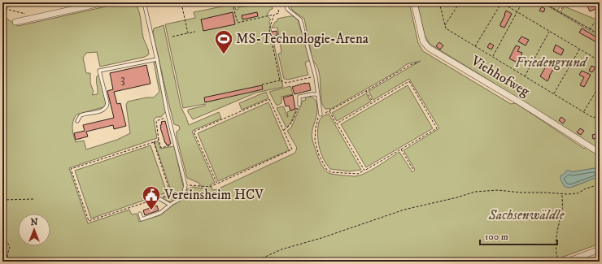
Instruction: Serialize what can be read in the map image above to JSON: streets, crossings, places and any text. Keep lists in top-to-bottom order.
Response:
{
  "streets": {
    "street": ["Viehhofweg"]
  },
  "parks": ["Friedengrund", "Sachsenwäldle"],
  "places": {
    "sports": ["MS-Technologie-Arena"],
    "public building": ["Vereinsheim HCV"]
  },
  "house_numbers": ["3"],
  "scale_bar": "100 m",
  "north": "top"
}
